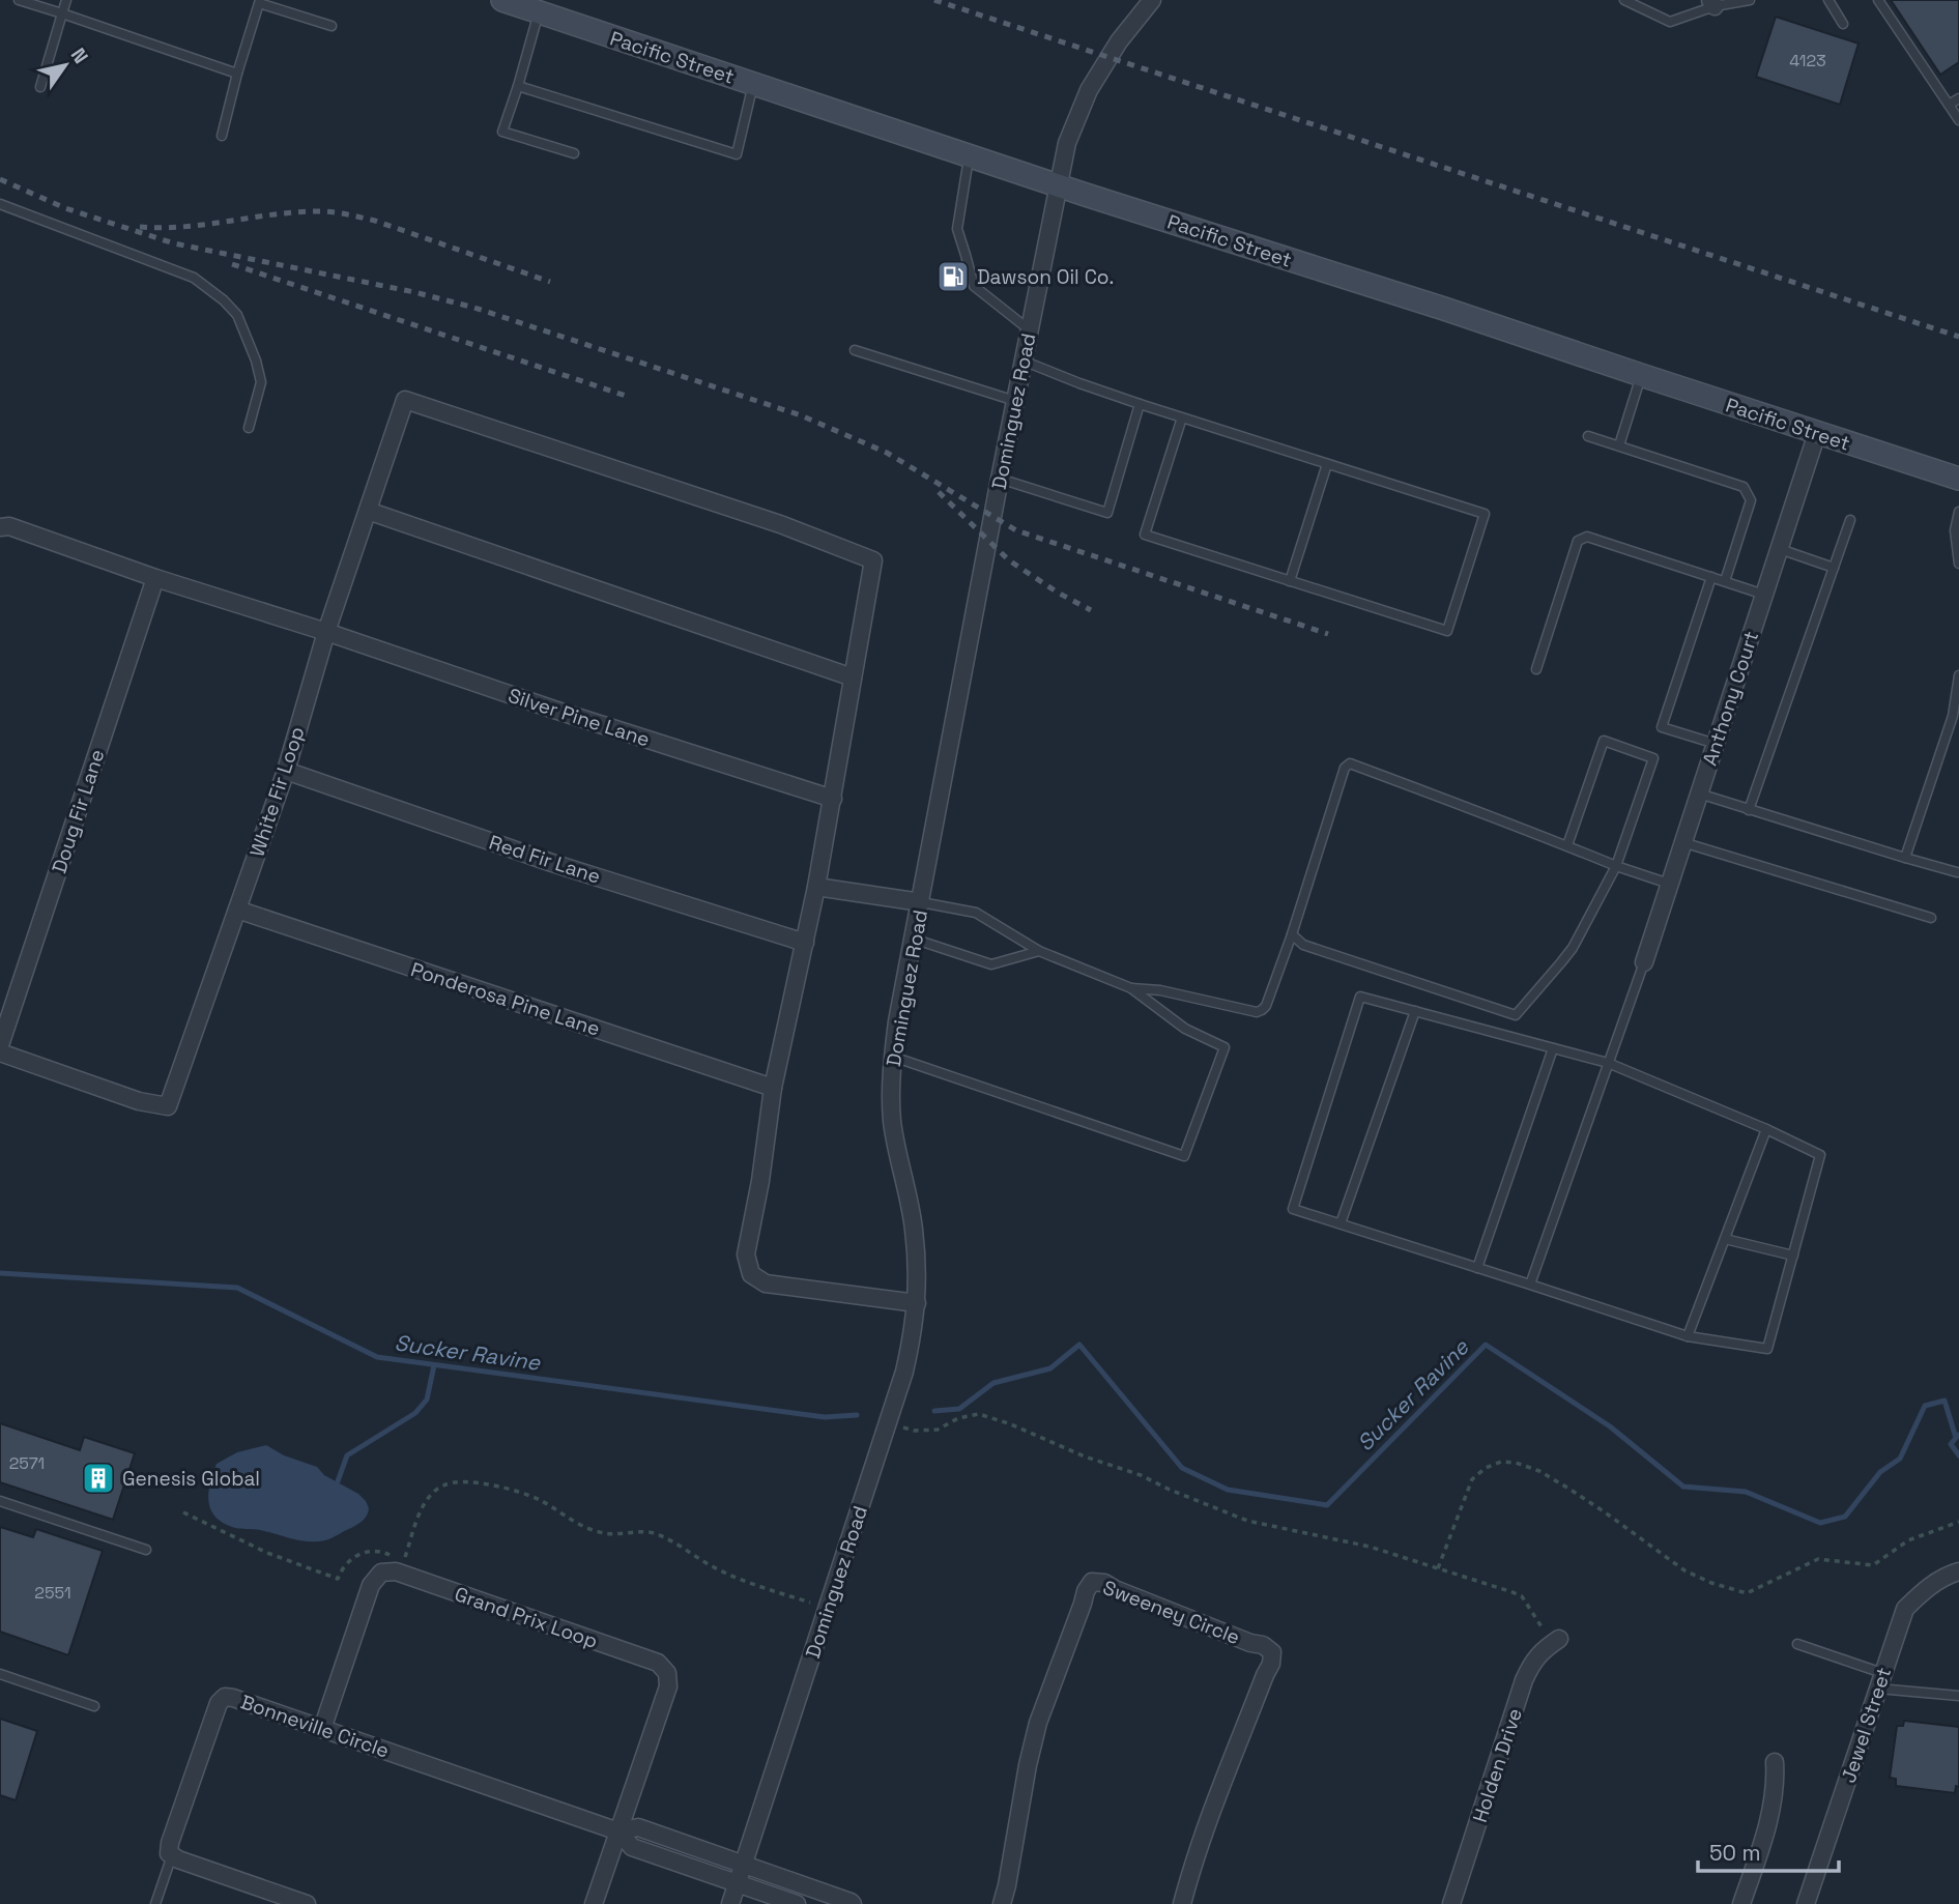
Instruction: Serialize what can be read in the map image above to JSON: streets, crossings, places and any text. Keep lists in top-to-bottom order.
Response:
{
  "streets": {
    "main road": ["Pacific Street"],
    "street": [
      "Dominguez Road",
      "Anthony Court",
      "Silver Pine Lane",
      "White Fir Loop",
      "Doug Fir Lane",
      "Red Fir Lane",
      "Ponderosa Pine Lane",
      "Sweeney Circle",
      "Grand Prix Loop",
      "Jewel Street",
      "Bonneville Circle",
      "Holden Drive"
    ]
  },
  "crossings": [
    ["Pacific Street", "Dominguez Road"],
    ["Pacific Street", "Anthony Court"],
    ["Dominguez Road", "Bonneville Circle"],
    ["Silver Pine Lane", "White Fir Loop"],
    ["White Fir Loop", "Red Fir Lane"],
    ["White Fir Loop", "Ponderosa Pine Lane"],
    ["Grand Prix Loop", "Bonneville Circle"]
  ],
  "water": ["Sucker Ravine"],
  "places": {
    "fuel station": ["Dawson Oil Co."],
    "building": ["Genesis Global"]
  },
  "house_numbers": ["4123", "2571", "2551"],
  "scale_bar": "50 m",
  "north": "top right"
}
